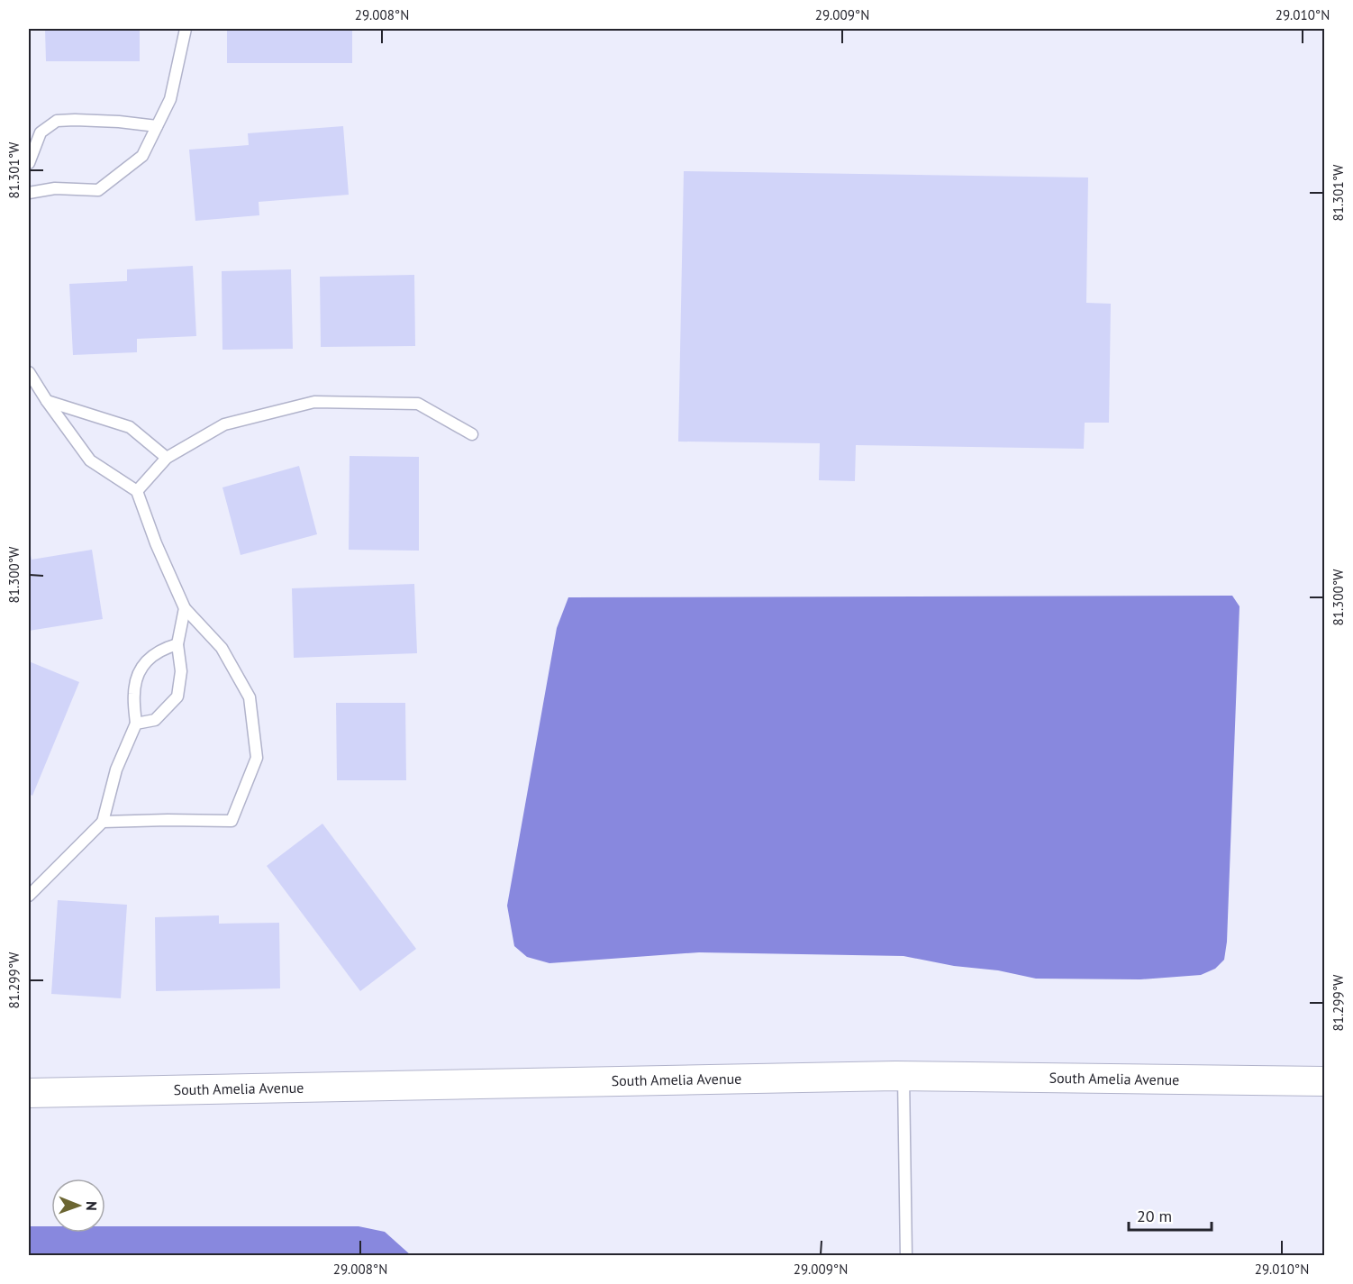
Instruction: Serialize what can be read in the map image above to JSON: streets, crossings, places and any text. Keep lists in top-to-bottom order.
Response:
{
  "streets": {
    "street": ["South Amelia Avenue"]
  },
  "scale_bar": "20 m",
  "north": "right",
  "coordinates": [
    "29.008°N",
    "29.009°N",
    "29.010°N",
    "81.301°W",
    "81.300°W",
    "81.299°W"
  ]
}
